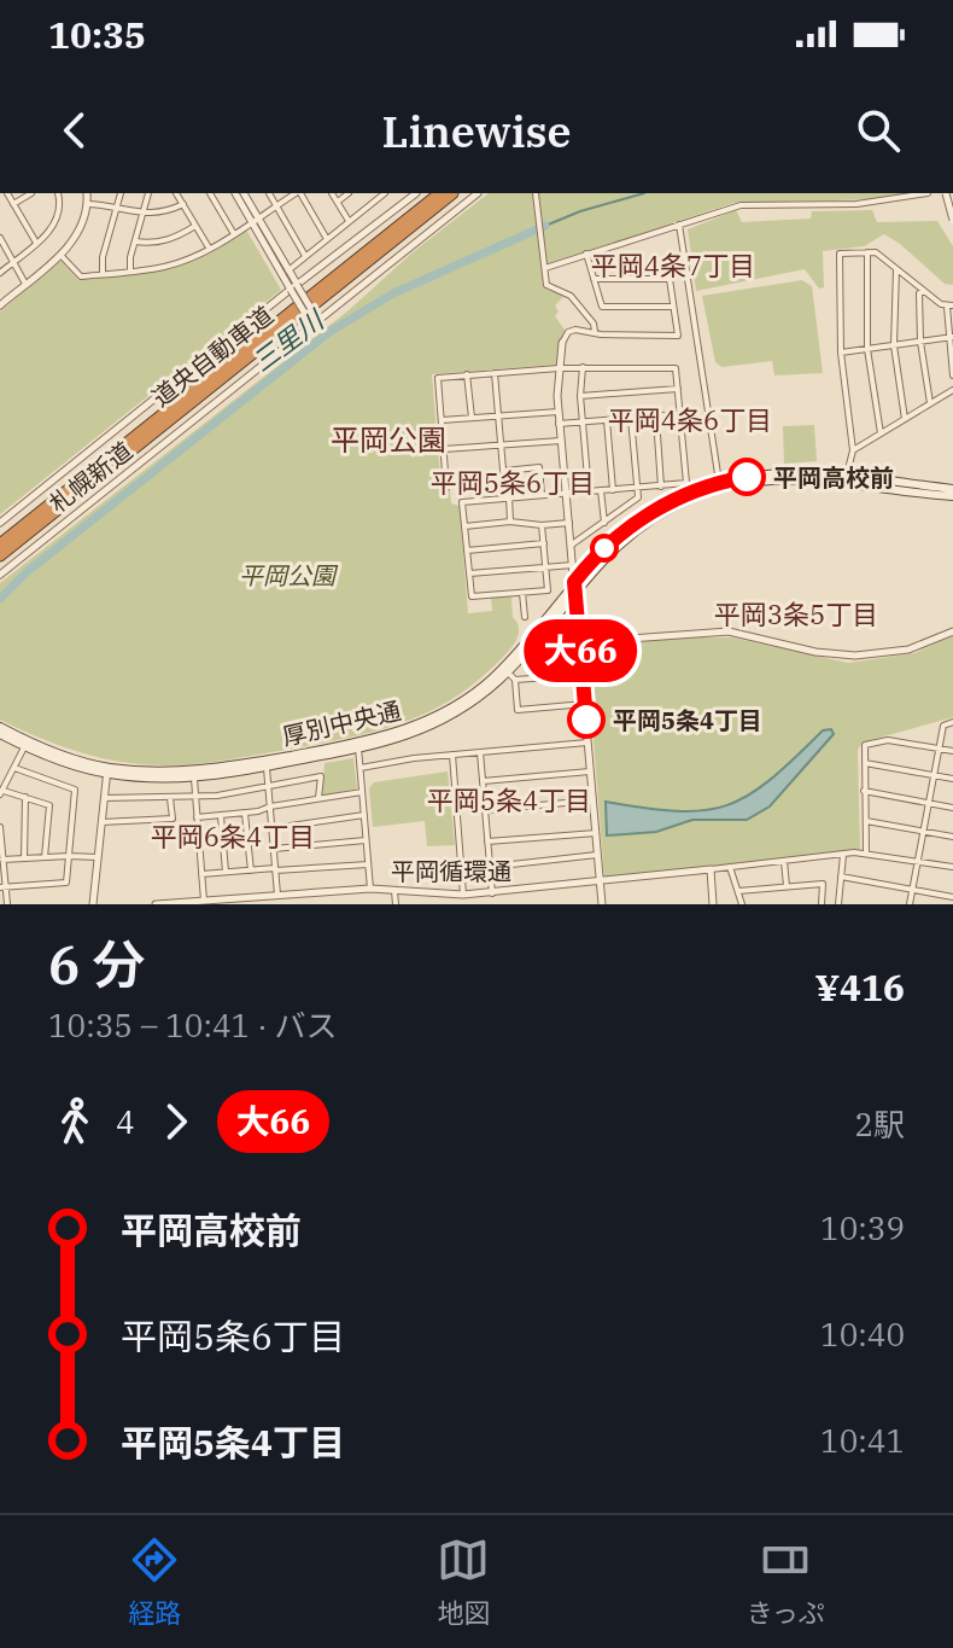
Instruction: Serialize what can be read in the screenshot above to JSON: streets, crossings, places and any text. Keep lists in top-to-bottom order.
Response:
{
  "streets": {
    "highway": ["道央自動車道"],
    "main road": ["厚別中央通"],
    "street": ["札幌新道", "平岡循環通"]
  },
  "districts": [
    "平岡4条7丁目",
    "平岡4条6丁目",
    "平岡公園",
    "平岡5条6丁目",
    "平岡3条5丁目",
    "平岡5条4丁目",
    "平岡6条4丁目"
  ],
  "water": ["三里川"],
  "parks": ["平岡公園"],
  "places": ["平岡高校前", "平岡5条4丁目"],
  "lines": ["bus line 大66"],
  "page": {
    "status": "10:35",
    "header": "Linewise",
    "on_map": "大66",
    "heading": ["6 分", "10:35 – 10:41 · バス", "¥416"],
    "legs": ["4", "大66", "2駅"],
    "list": [
      {
        "name": "平岡高校前",
        "value": "10:39"
      },
      {
        "name": "平岡5条6丁目",
        "value": "10:40"
      },
      {
        "name": "平岡5条4丁目",
        "value": "10:41"
      }
    ],
    "tabs": ["経路", "地図", "きっぷ"]
  }
}
